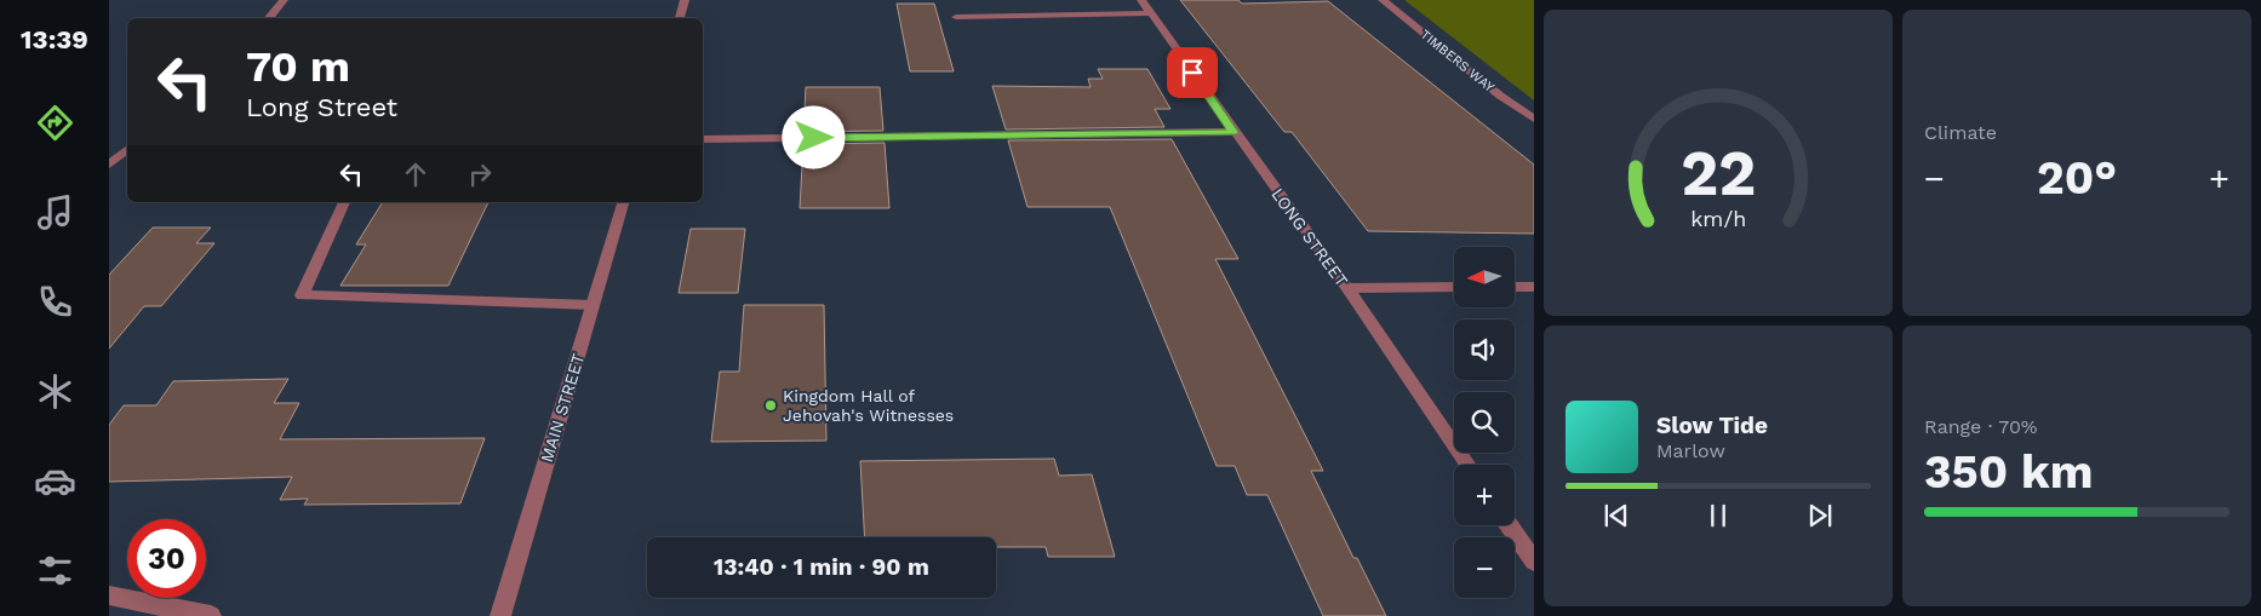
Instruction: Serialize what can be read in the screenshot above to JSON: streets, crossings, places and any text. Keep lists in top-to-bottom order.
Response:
{
  "streets": {
    "street": ["TIMBERS WAY", "LONG STREET", "MAIN STREET"]
  },
  "places": ["Kingdom Hall of Jehovah's Witnesses"],
  "north": "left",
  "page": {
    "tabs": "13:39",
    "tile": [
      "Climate",
      ["Range · 70%", "350 km"]
    ],
    "turn": ["70 m", "Long Street"],
    "heat": ["−", "20°", "+"],
    "map_buttons": ["+", "−"],
    "song": ["Slow Tide", "Marlow"],
    "limit": "30",
    "trip": "13:40 · 1 min · 90 m",
    "gauge": ["22", "km/h"]
  }
}
